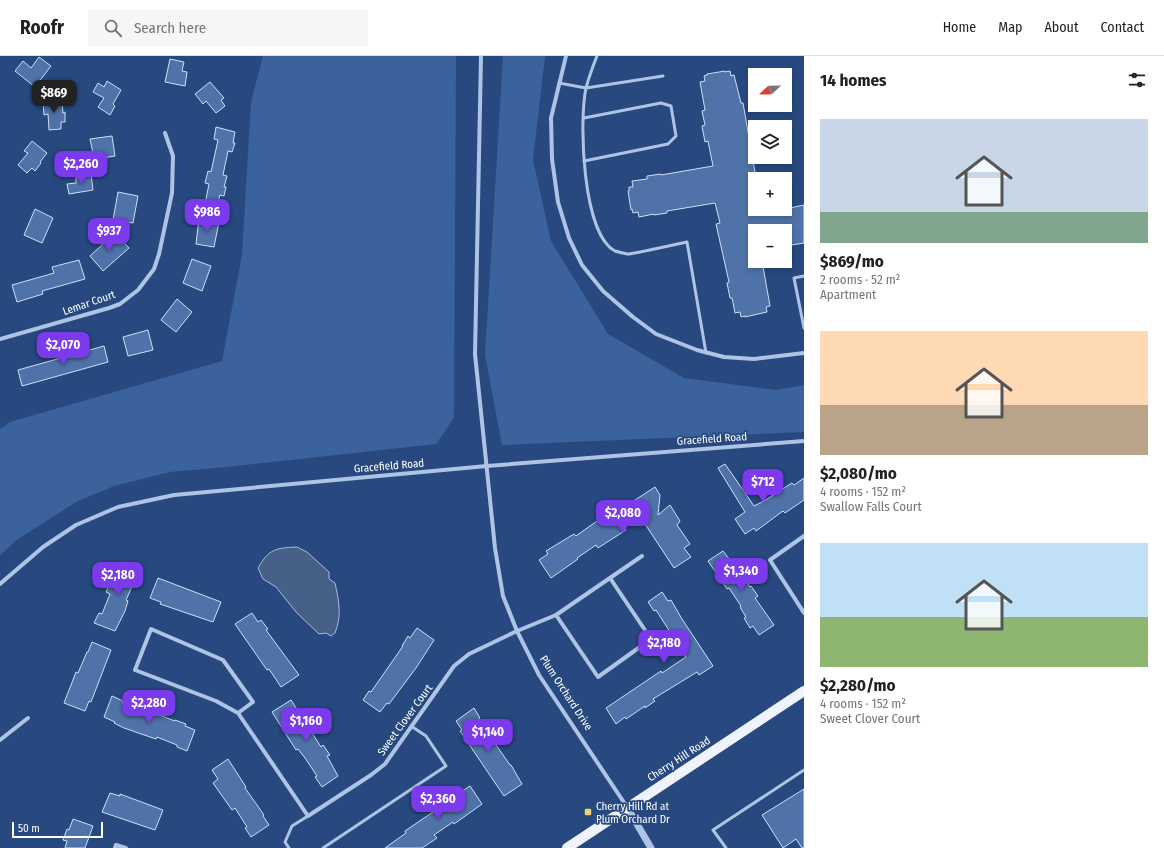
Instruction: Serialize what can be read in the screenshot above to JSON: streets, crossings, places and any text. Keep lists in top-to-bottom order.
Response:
{
  "streets": {
    "main road": ["Cherry Hill Road"],
    "street": [
      "Lemar Court",
      "Gracefield Road",
      "Plum Orchard Drive",
      "Sweet Clover Court"
    ]
  },
  "crossings": [
    ["Gracefield Road", "Plum Orchard Drive"],
    ["Plum Orchard Drive", "Sweet Clover Court"],
    ["Plum Orchard Drive", "Cherry Hill Road"]
  ],
  "places": {
    "transit": ["Cherry Hill Rd at Plum Orchard Dr"]
  },
  "scale_bar": "50 m",
  "north": "left",
  "page": {
    "header": "Roofr",
    "search": "Search here",
    "nav": [
      "Home",
      "Map",
      "About",
      "Contact"
    ],
    "heading": "14 homes",
    "map_buttons": ["+", "−"],
    "price": [
      "$869",
      "$2,260",
      "$986",
      "$937",
      "$2,070",
      "$712",
      "$2,080",
      "$1,340",
      "$2,180",
      "$2,180",
      "$2,280",
      "$1,160",
      "$1,140",
      "$2,360"
    ],
    "list": [
      {
        "name": "$869/mo",
        "note": "2 rooms · 52 m² · Apartment"
      },
      {
        "name": "$2,080/mo",
        "note": "4 rooms · 152 m² · Swallow Falls Court"
      },
      {
        "name": "$2,280/mo",
        "note": "4 rooms · 152 m² · Sweet Clover Court"
      }
    ],
    "scale": "50 m"
  }
}
